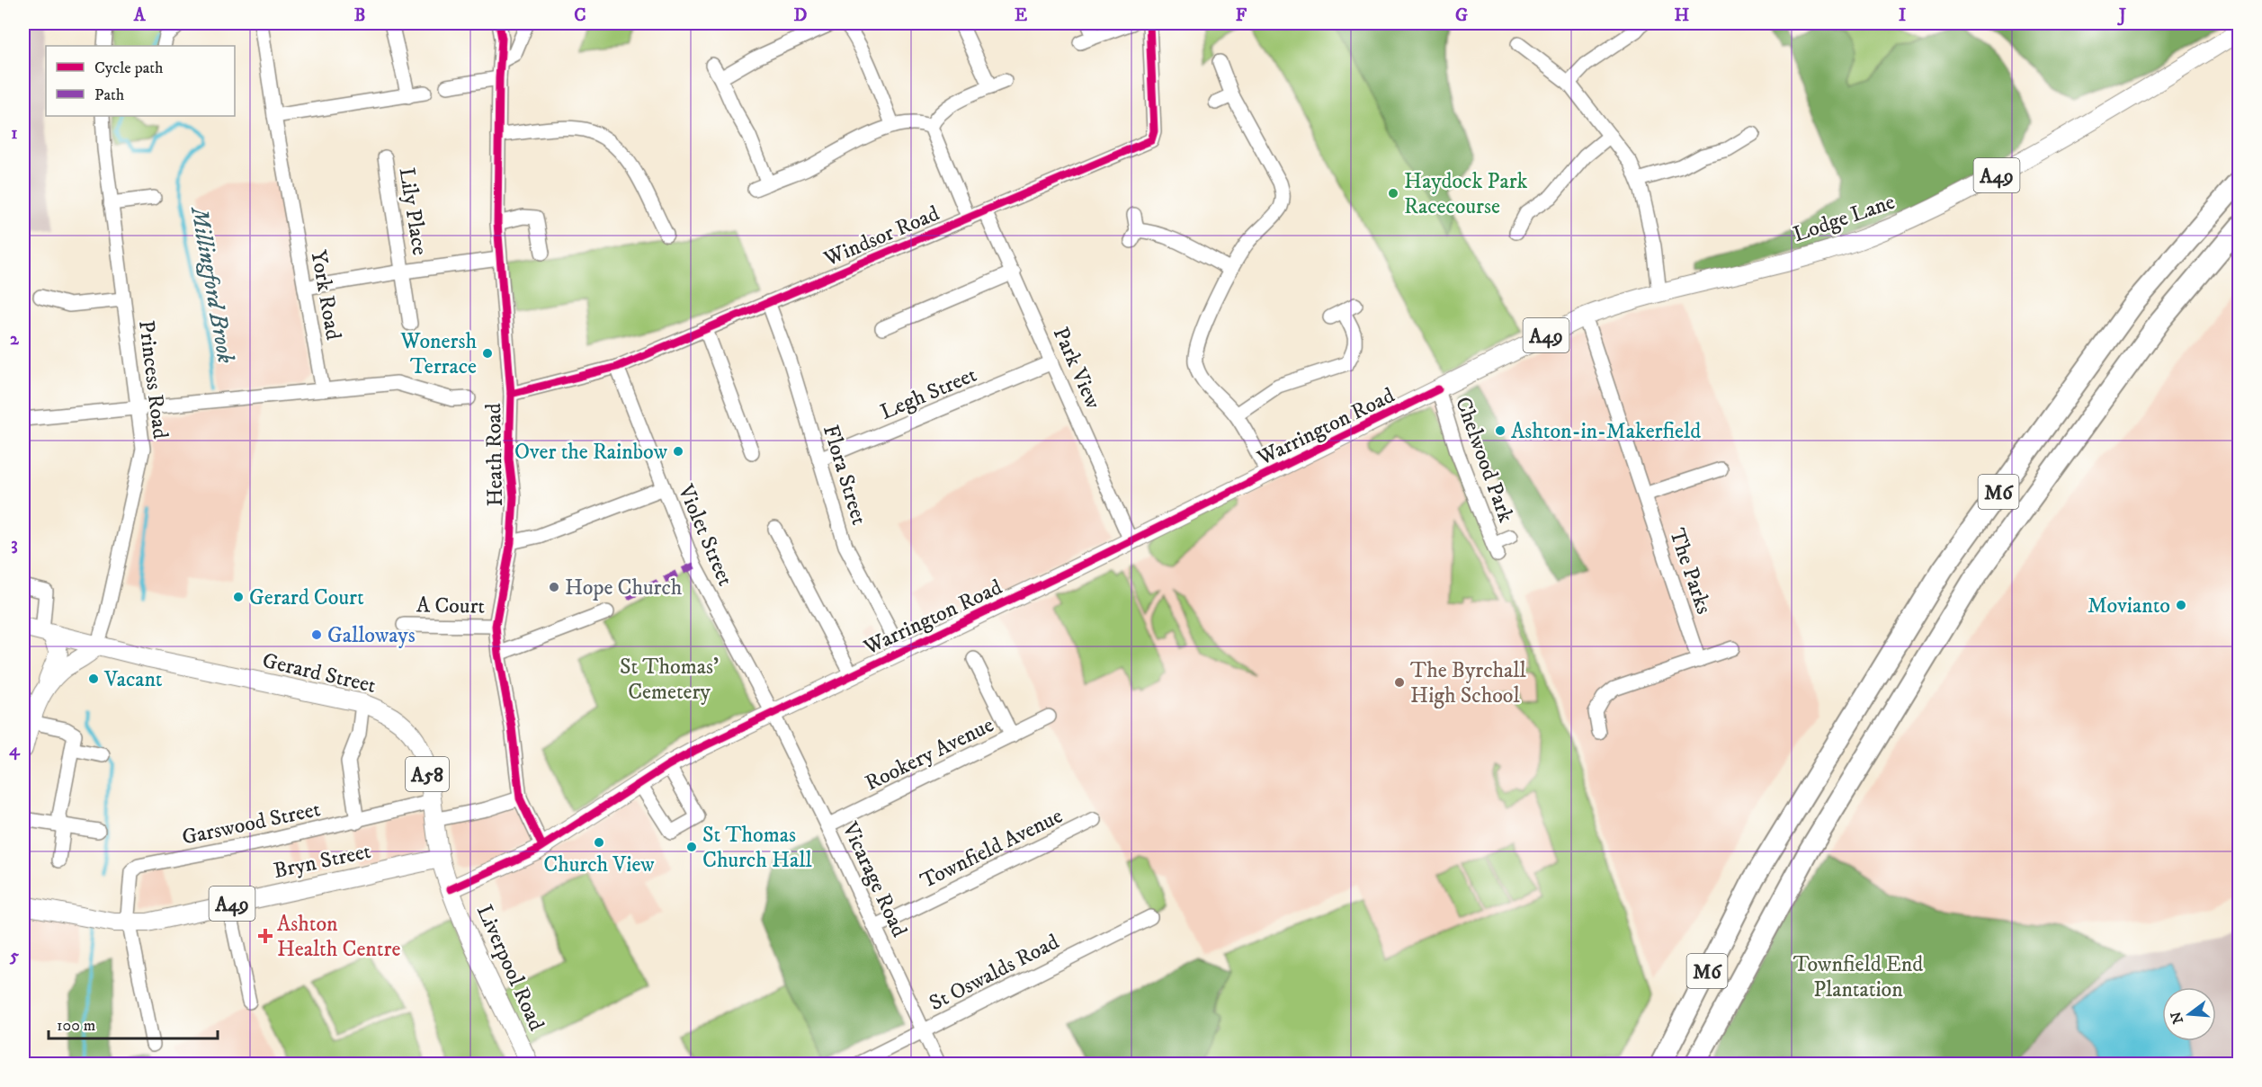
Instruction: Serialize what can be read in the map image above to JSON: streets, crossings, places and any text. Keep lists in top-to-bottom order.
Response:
{
  "streets": {
    "highway": ["M6"],
    "main road": [
      "A49",
      "Lodge Lane",
      "Warrington Road",
      "Gerard Street",
      "A58",
      "Bryn Street",
      "Liverpool Road"
    ],
    "street": [
      "Lily Place",
      "Windsor Road",
      "York Road",
      "Park View",
      "Princess Road",
      "Legh Street",
      "Heath Road",
      "Chelwood Park",
      "Flora Street",
      "Violet Street",
      "The Parks",
      "A Court",
      "Rookery Avenue",
      "Garswood Street",
      "Townfield Avenue",
      "Vicarage Road",
      "St Oswalds Road"
    ]
  },
  "crossings": [
    ["Lodge Lane", "Warrington Road"],
    ["Lodge Lane", "Chelwood Park"],
    ["Lodge Lane", "The Parks"],
    ["Windsor Road", "Park View"],
    ["Windsor Road", "Heath Road"],
    ["Windsor Road", "Flora Street"],
    ["Windsor Road", "Violet Street"],
    ["Park View", "Legh Street"],
    ["Park View", "Warrington Road"],
    ["Princess Road", "Gerard Street"],
    ["Legh Street", "Flora Street"],
    ["Warrington Road", "Heath Road"],
    ["Warrington Road", "Chelwood Park"],
    ["Warrington Road", "Flora Street"],
    ["Warrington Road", "Violet Street"],
    ["Warrington Road", "Gerard Street"],
    ["Warrington Road", "Vicarage Road"],
    ["Warrington Road", "Liverpool Road"],
    ["Heath Road", "A Court"],
    ["Violet Street", "Vicarage Road"],
    ["Gerard Street", "A58"],
    ["Gerard Street", "Garswood Street"],
    ["Gerard Street", "Bryn Street"],
    ["Gerard Street", "Liverpool Road"],
    ["Rookery Avenue", "Vicarage Road"],
    ["Garswood Street", "Bryn Street"],
    ["Townfield Avenue", "Vicarage Road"],
    ["Vicarage Road", "St Oswalds Road"]
  ],
  "water": ["Millingford Brook"],
  "parks": ["St Thomas' Cemetery", "Townfield End Plantation"],
  "places": {
    "other": [
      "Haydock Park Racecourse",
      "Wonersh Terrace",
      "Ashton-in-Makerfield",
      "Over the Rainbow",
      "Hope Church",
      "Gerard Court",
      "Movianto",
      "Galloways",
      "Vacant",
      "The Byrchall High School",
      "Church View",
      "St Thomas Church Hall"
    ],
    "health": ["Ashton Health Centre"]
  },
  "legend": ["Cycle path", "Path"],
  "scale_bar": "100 m",
  "north": "left",
  "grid": {
    "columns": [
      "A",
      "B",
      "C",
      "D",
      "E",
      "F",
      "G",
      "H",
      "I",
      "J"
    ],
    "rows": [
      "1",
      "2",
      "3",
      "4",
      "5"
    ]
  }
}
